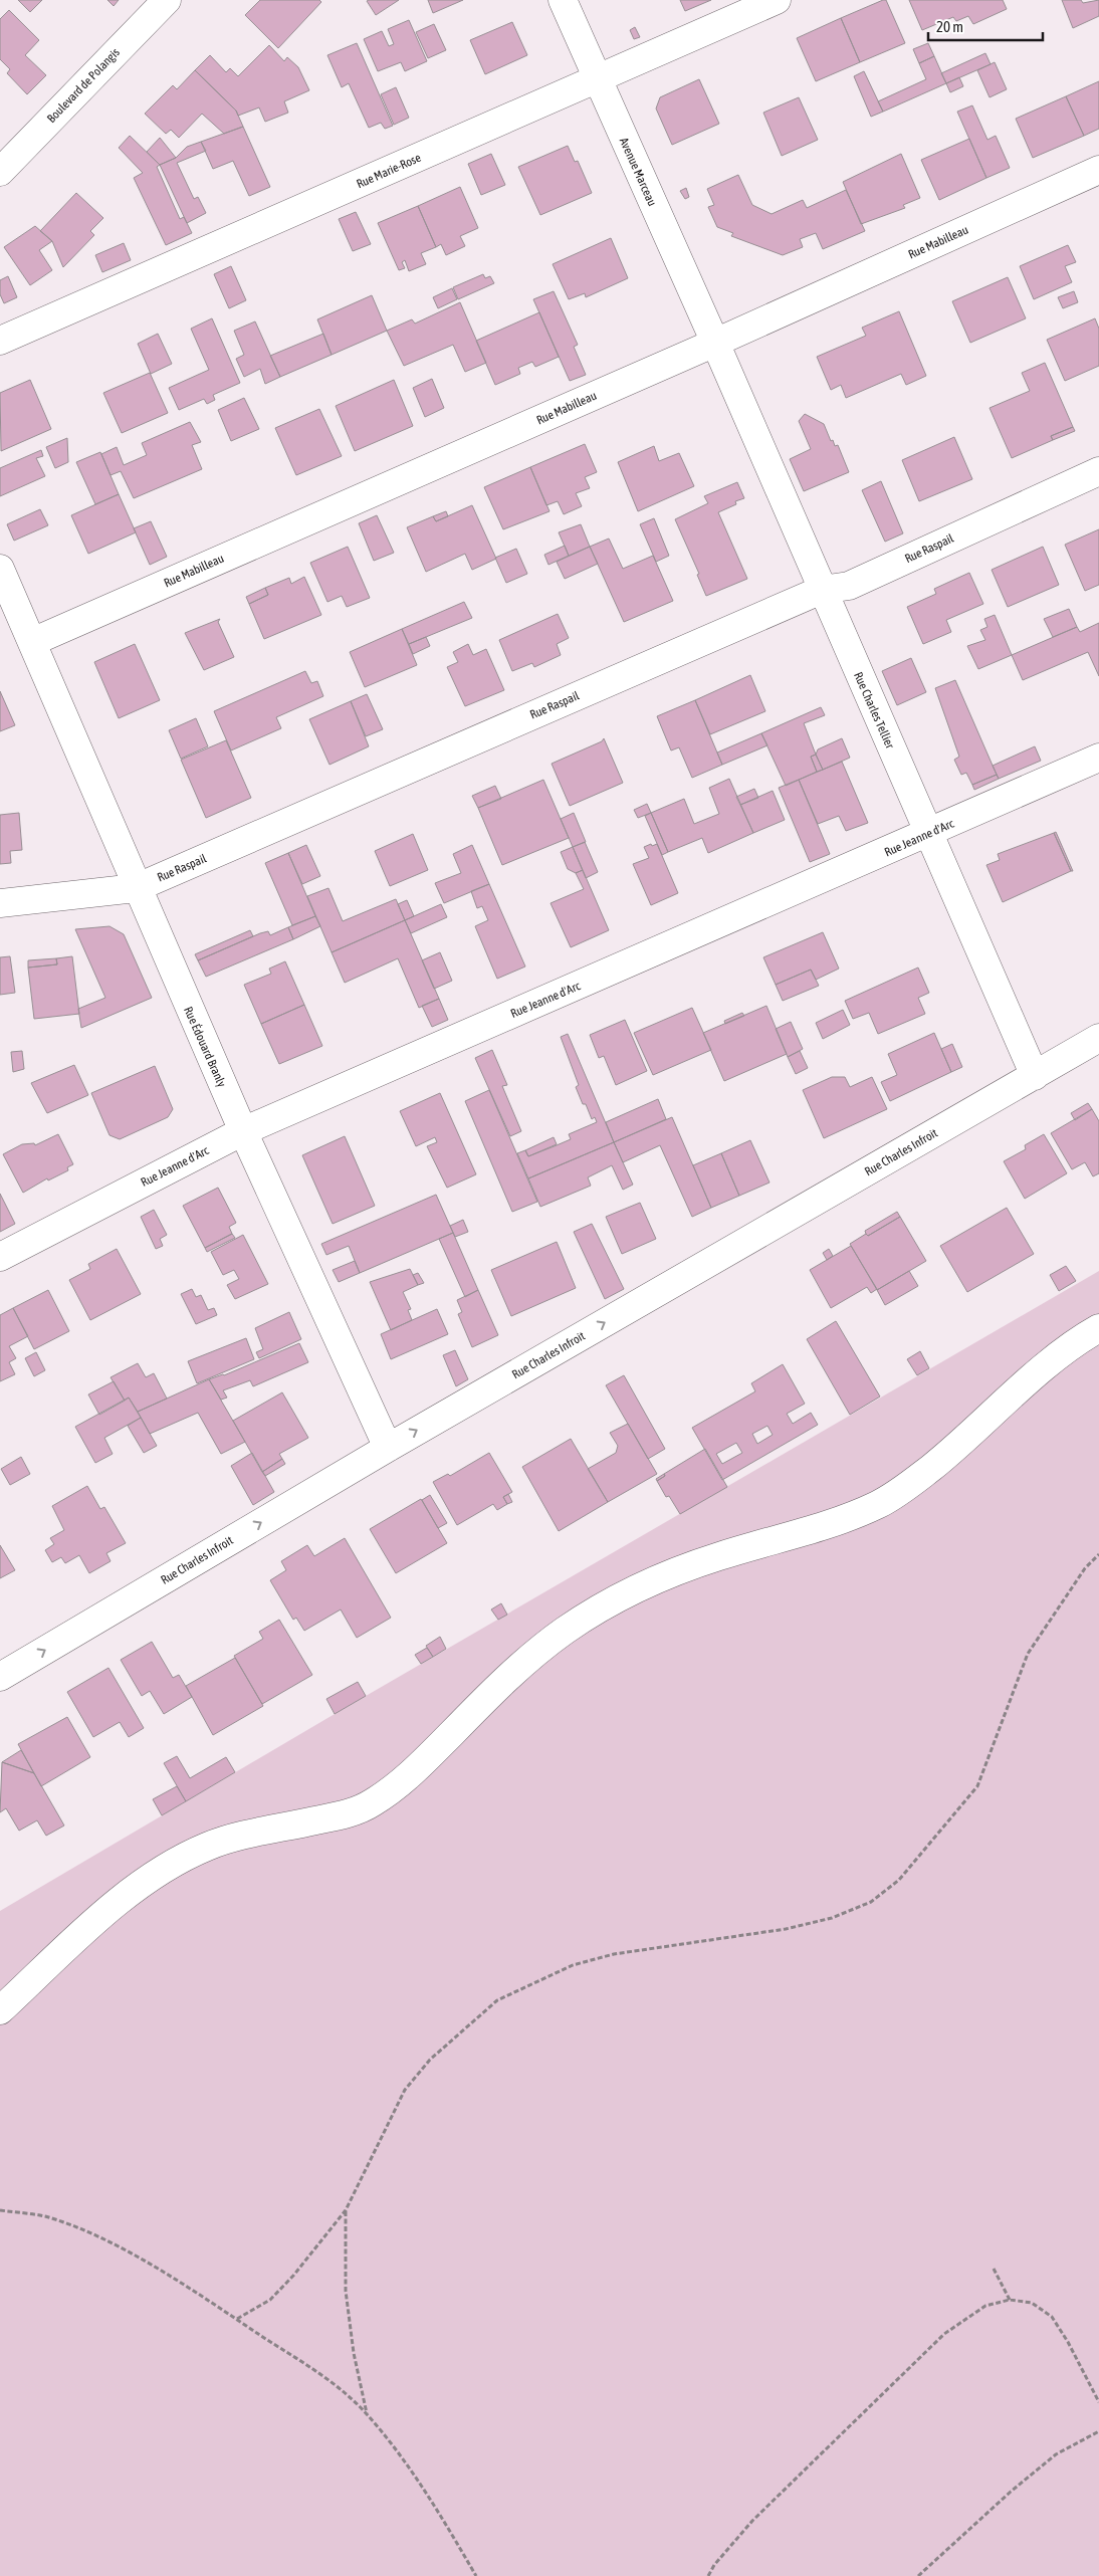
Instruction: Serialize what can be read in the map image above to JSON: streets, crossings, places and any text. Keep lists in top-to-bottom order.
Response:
{
  "streets": {
    "street": [
      "Boulevard de Polangis",
      "Rue Marie-Rose",
      "Avenue Marceau",
      "Rue Mabilleau",
      "Rue Raspail",
      "Rue Charles Tellier",
      "Rue Jeanne d'Arc",
      "Rue Édouard Branly",
      "Rue Charles Infroit"
    ]
  },
  "crossings": [
    ["Rue Marie-Rose", "Avenue Marceau"],
    ["Avenue Marceau", "Rue Mabilleau"],
    ["Avenue Marceau", "Rue Charles Tellier"],
    ["Rue Mabilleau", "Rue Charles Tellier"],
    ["Rue Mabilleau", "Rue Édouard Branly"],
    ["Rue Raspail", "Rue Charles Tellier"],
    ["Rue Raspail", "Rue Édouard Branly"],
    ["Rue Charles Tellier", "Rue Jeanne d'Arc"],
    ["Rue Charles Tellier", "Rue Charles Infroit"],
    ["Rue Jeanne d'Arc", "Rue Édouard Branly"],
    ["Rue Édouard Branly", "Rue Charles Infroit"]
  ],
  "one_way": ["Rue Charles Infroit"],
  "scale_bar": "20 m"
}
